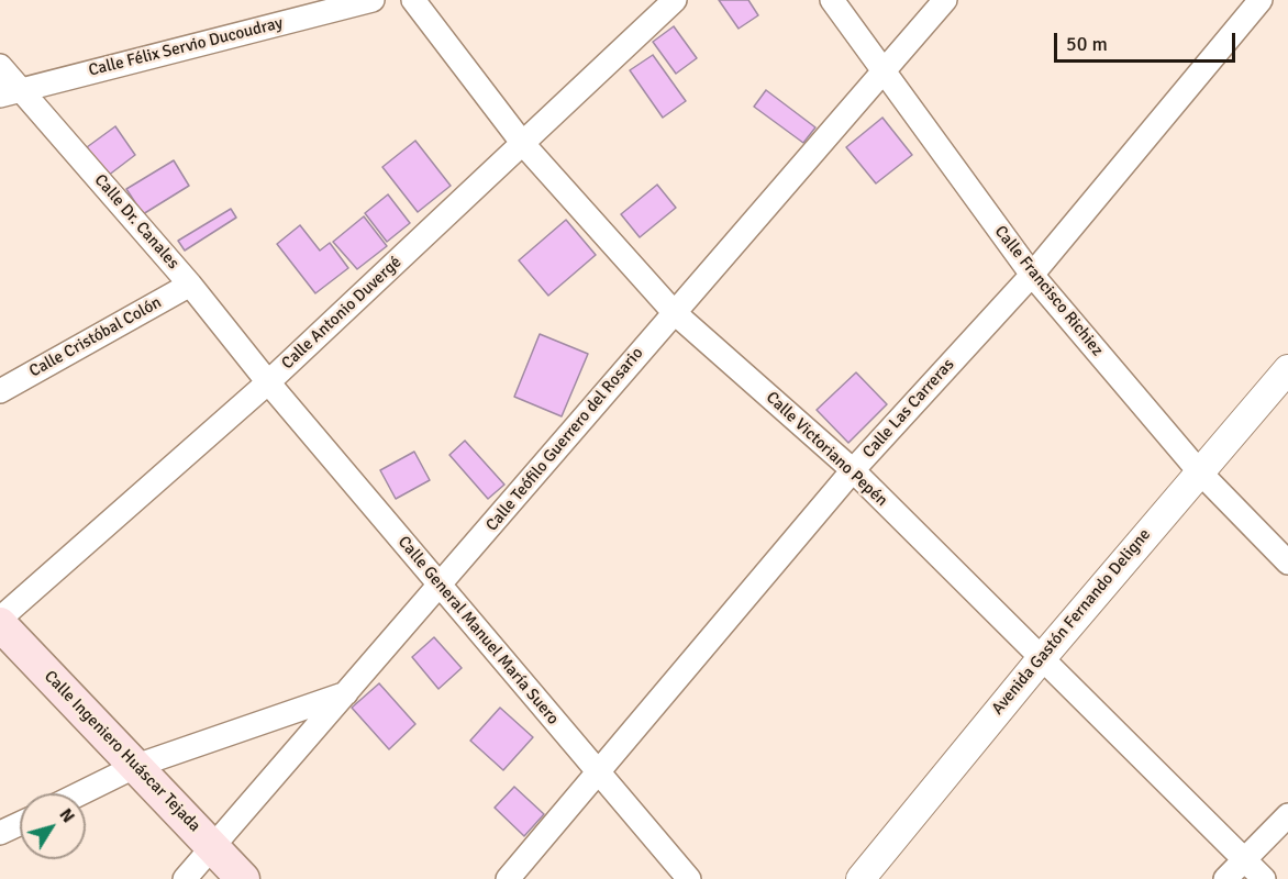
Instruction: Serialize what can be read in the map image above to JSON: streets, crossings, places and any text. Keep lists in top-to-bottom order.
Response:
{
  "streets": {
    "main road": ["Calle Ingeniero Huáscar Tejada"],
    "street": [
      "Calle Félix Servio Ducoudray",
      "Calle Dr. Canales",
      "Calle Francisco Richiez",
      "Calle Antonio Duvergé",
      "Calle Cristóbal Colón",
      "Calle Las Carreras",
      "Calle Teófilo Guerrero del Rosario",
      "Calle Victoriano Pepén",
      "Avenida Gastón Fernando Deligne",
      "Calle General Manuel María Suero"
    ]
  },
  "crossings": [
    ["Calle Félix Servio Ducoudray", "Calle Dr. Canales"],
    ["Calle Dr. Canales", "Calle Antonio Duvergé"],
    ["Calle Dr. Canales", "Calle Cristóbal Colón"],
    ["Calle Dr. Canales", "Calle General Manuel María Suero"],
    ["Calle Francisco Richiez", "Calle Las Carreras"],
    ["Calle Francisco Richiez", "Calle Teófilo Guerrero del Rosario"],
    ["Calle Francisco Richiez", "Avenida Gastón Fernando Deligne"],
    ["Calle Antonio Duvergé", "Calle Victoriano Pepén"],
    ["Calle Antonio Duvergé", "Calle General Manuel María Suero"],
    ["Calle Las Carreras", "Calle Victoriano Pepén"],
    ["Calle Las Carreras", "Calle General Manuel María Suero"],
    ["Calle Teófilo Guerrero del Rosario", "Calle Victoriano Pepén"],
    ["Calle Teófilo Guerrero del Rosario", "Calle General Manuel María Suero"],
    ["Calle Teófilo Guerrero del Rosario", "Calle Ingeniero Huáscar Tejada"],
    ["Calle Victoriano Pepén", "Avenida Gastón Fernando Deligne"]
  ],
  "scale_bar": "50 m",
  "north": "top right"
}
